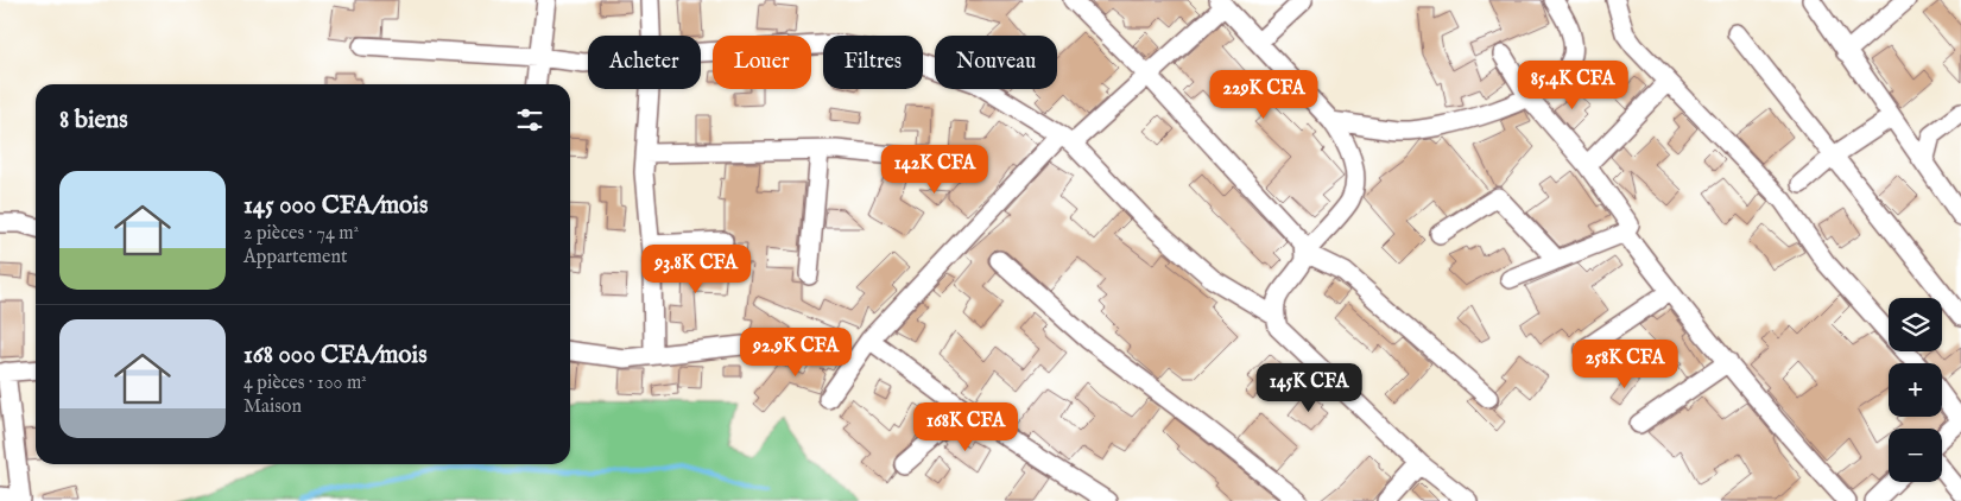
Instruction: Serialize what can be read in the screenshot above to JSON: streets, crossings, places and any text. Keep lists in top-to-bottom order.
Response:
{
  "page": {
    "chip": [
      "Acheter",
      "Louer",
      "Filtres",
      "Nouveau"
    ],
    "price": [
      "85.4K CFA",
      "229K CFA",
      "142K CFA",
      "93.8K CFA",
      "92.9K CFA",
      "258K CFA",
      "145K CFA",
      "168K CFA"
    ],
    "heading": "8 biens",
    "list": [
      {
        "name": "145 000 CFA/mois",
        "note": "2 pièces · 74 m² · Appartement"
      },
      {
        "name": "168 000 CFA/mois",
        "note": "4 pièces · 100 m² · Maison"
      }
    ],
    "map_buttons": ["+", "−"]
  }
}
